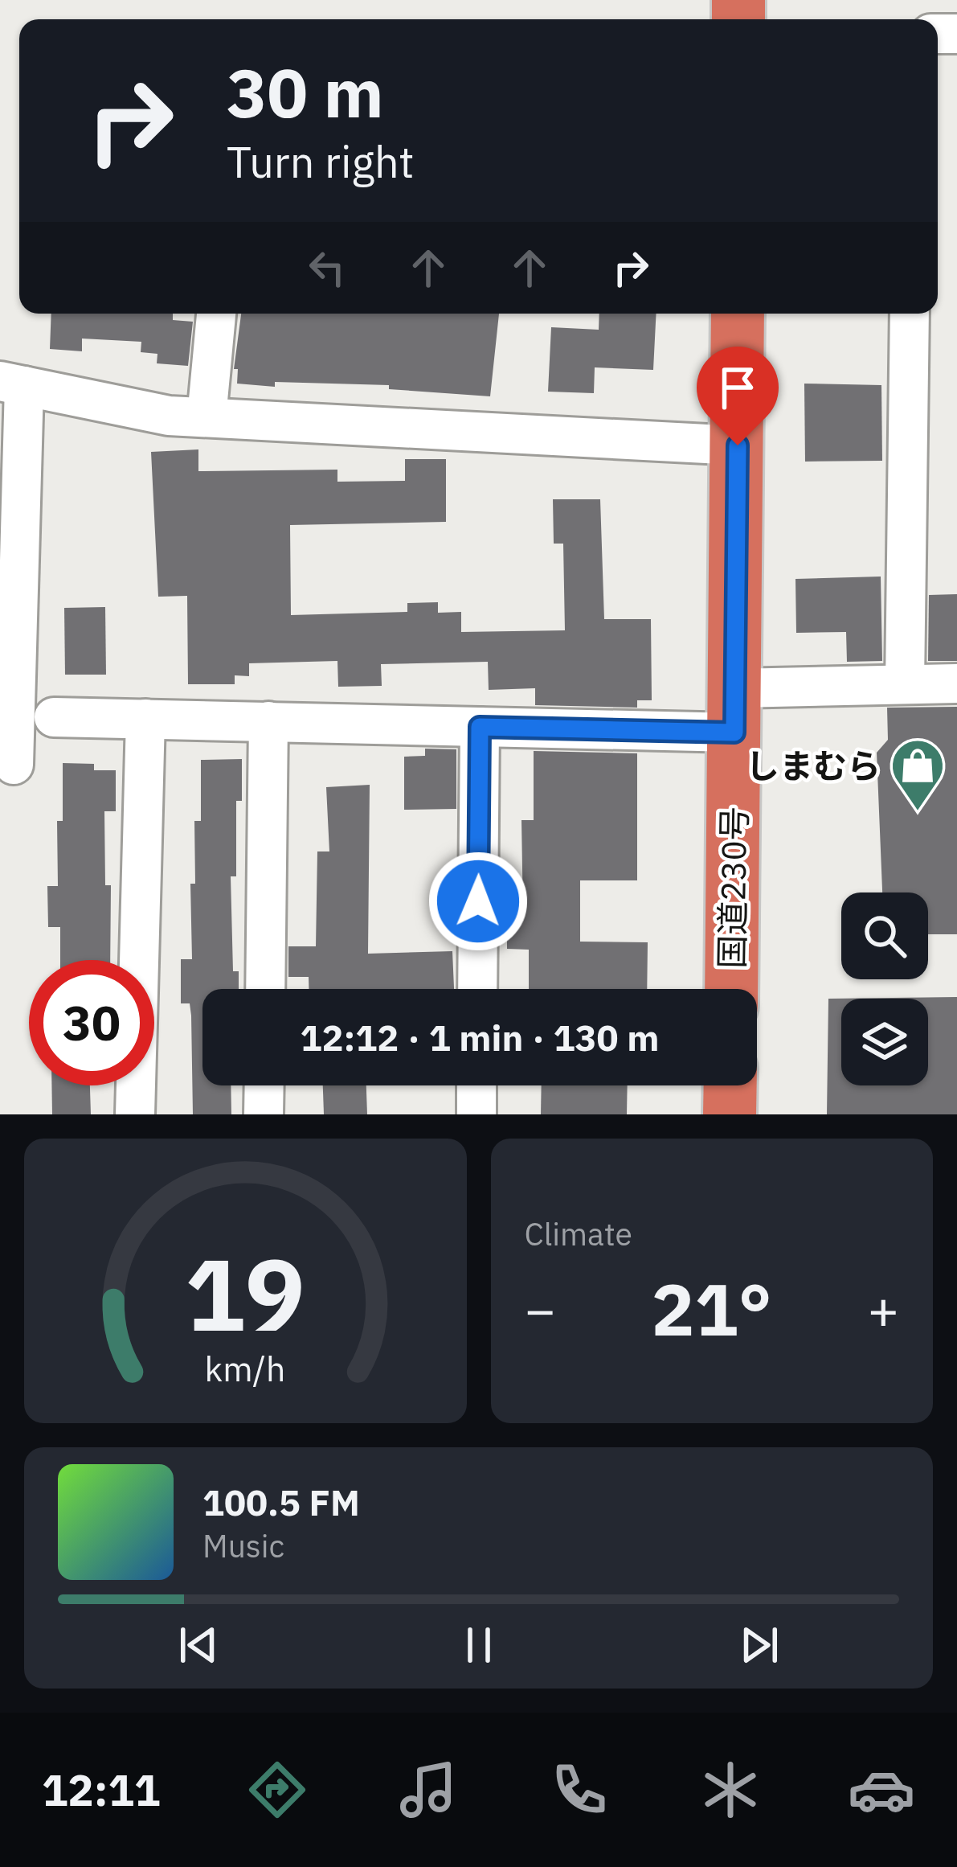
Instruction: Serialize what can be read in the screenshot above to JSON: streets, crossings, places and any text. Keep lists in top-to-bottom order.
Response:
{
  "streets": {
    "highway": ["国道230号"]
  },
  "places": {
    "shop": ["しまむら"]
  },
  "page": {
    "turn": ["30 m", "Turn right"],
    "limit": "30",
    "trip": "12:12 · 1 min · 130 m",
    "tile": "Climate",
    "heat": ["−", "21°", "+"],
    "song": ["100.5 FM", "Music"],
    "tabs": "12:11",
    "gauge": ["19", "km/h"]
  }
}
